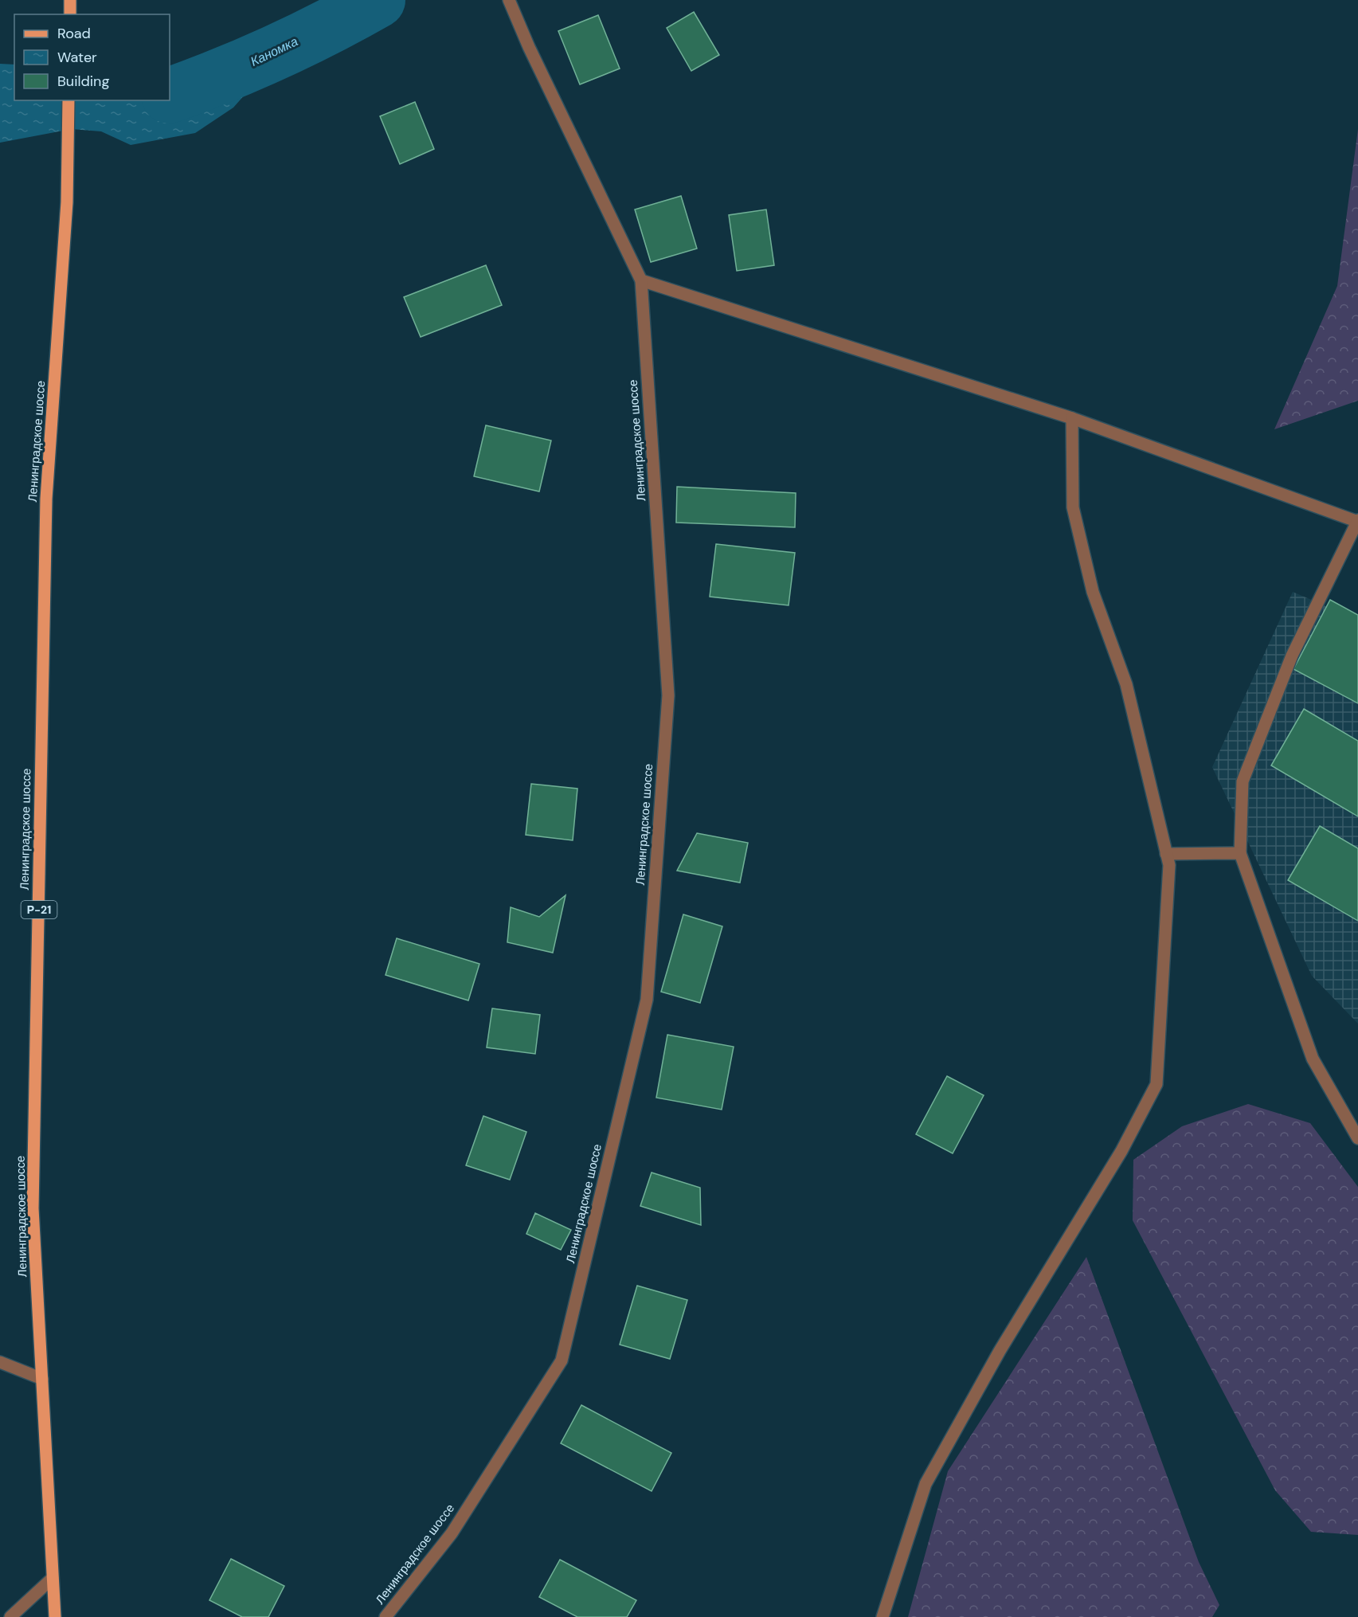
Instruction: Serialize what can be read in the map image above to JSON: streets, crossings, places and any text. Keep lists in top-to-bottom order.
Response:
{
  "streets": {
    "main road": ["Ленинградское шоссе", "Р-21"]
  },
  "water": ["Каномка"],
  "legend": ["Road", "Water", "Building"]
}
